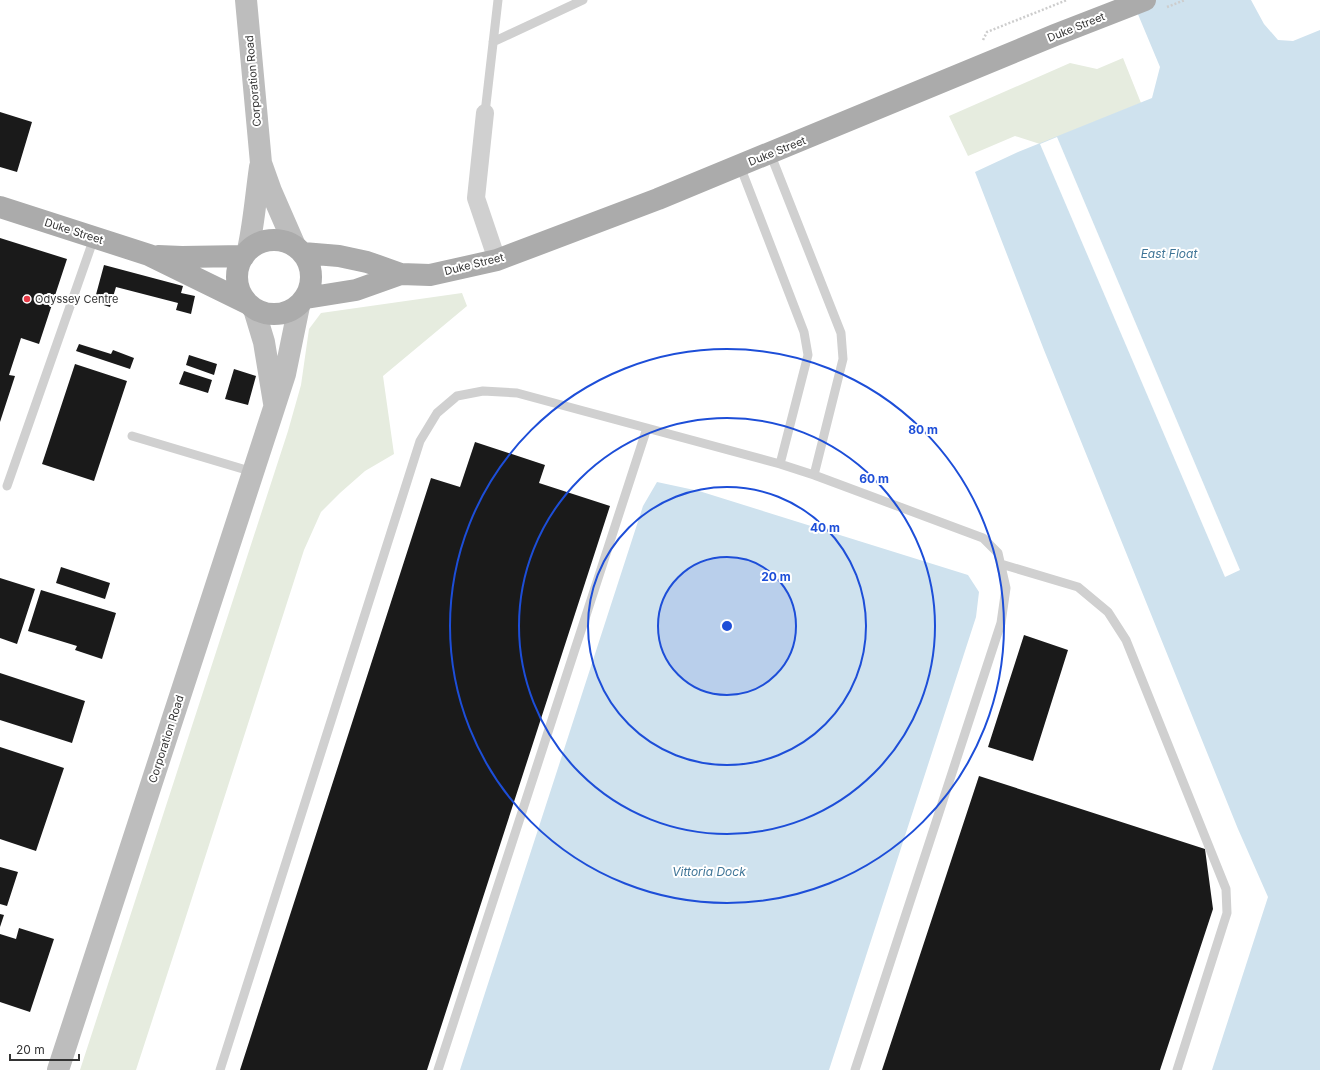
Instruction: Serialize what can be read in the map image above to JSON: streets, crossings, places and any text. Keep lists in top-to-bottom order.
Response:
{
  "streets": {
    "main road": ["Duke Street", "Corporation Road"]
  },
  "crossings": [
    ["Duke Street", "Corporation Road"]
  ],
  "water": ["East Float", "Vittoria Dock"],
  "places": ["Odyssey Centre"],
  "scale_bar": "20 m",
  "rings": [
    "80 m",
    "60 m",
    "40 m",
    "20 m"
  ]
}
